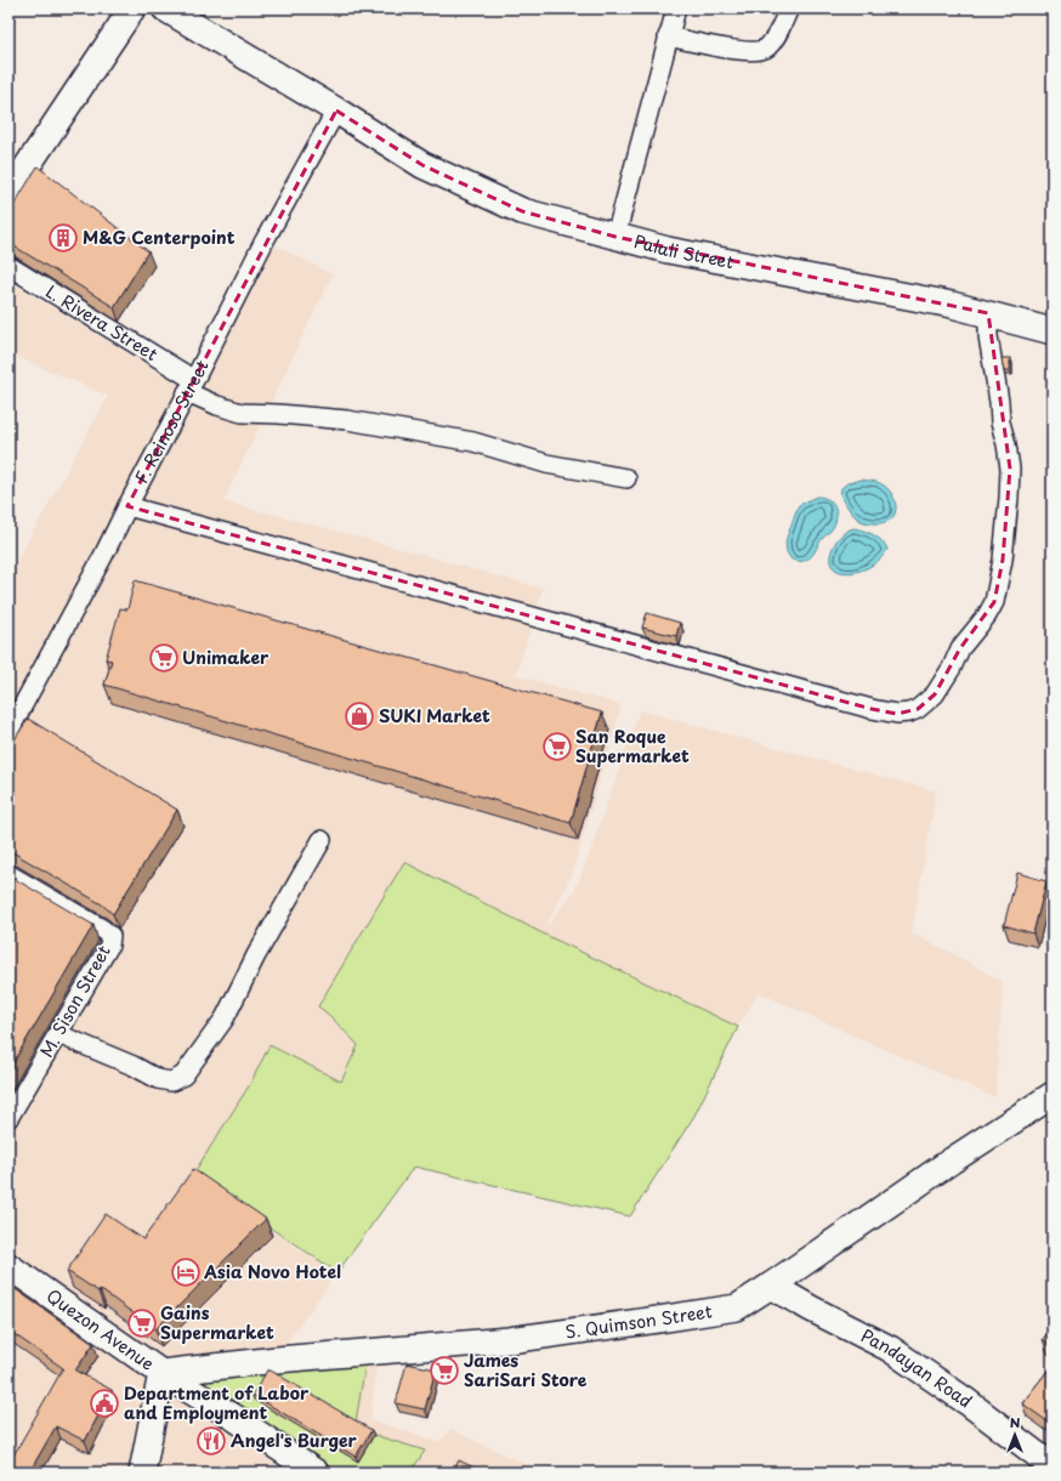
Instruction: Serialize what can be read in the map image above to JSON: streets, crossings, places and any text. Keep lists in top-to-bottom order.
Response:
{
  "streets": {
    "street": [
      "Palali Street",
      "L. Rivera Street",
      "F. Reinoso Street",
      "M. Sison Street",
      "S. Quimson Street",
      "Quezon Avenue",
      "Pandayan Road"
    ]
  },
  "crossings": [
    ["Palali Street", "F. Reinoso Street"],
    ["L. Rivera Street", "F. Reinoso Street"],
    ["S. Quimson Street", "Quezon Avenue"],
    ["S. Quimson Street", "Pandayan Road"]
  ],
  "places": {
    "building": ["M&G Centerpoint"],
    "supermarket": [
      "Unimaker",
      "San Roque Supermarket",
      "Gains Supermarket",
      "James SariSari Store"
    ],
    "shop": ["SUKI Market"],
    "hotel": ["Asia Novo Hotel"],
    "public building": ["Department of Labor and Employment"],
    "restaurant": ["Angel's Burger"]
  },
  "north": "top"
}
